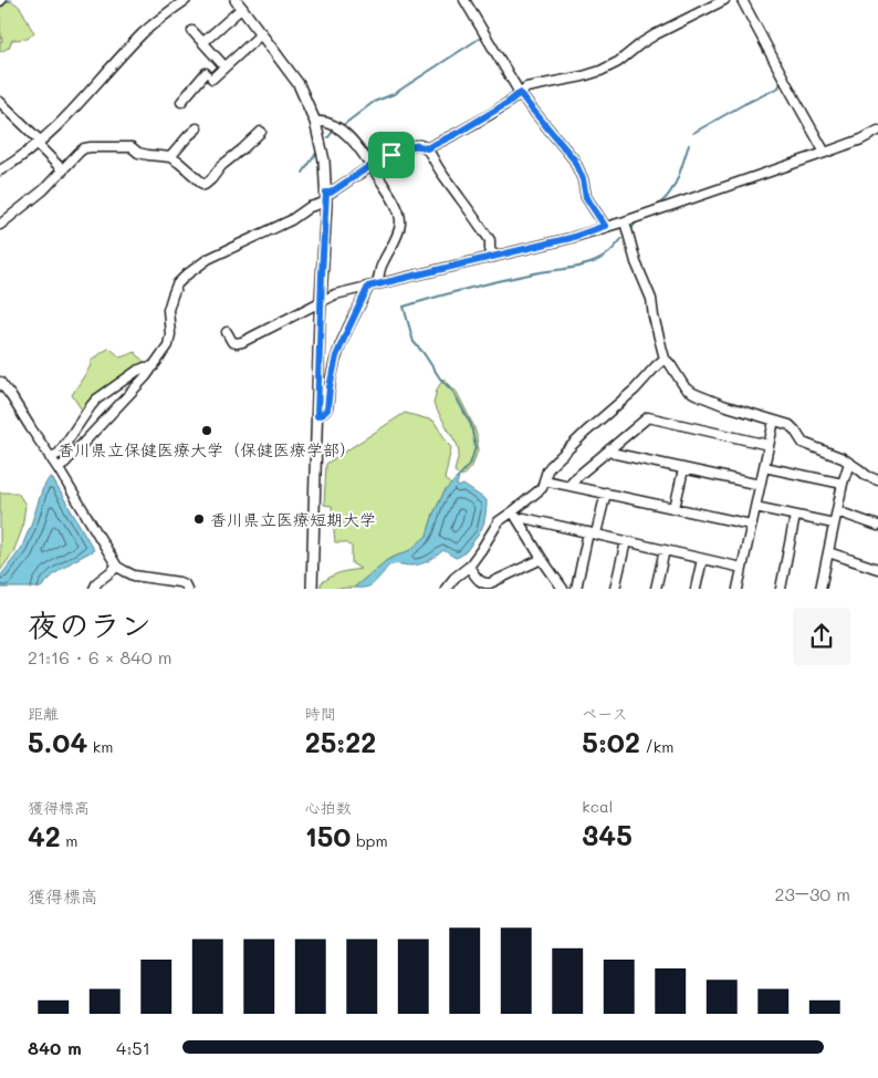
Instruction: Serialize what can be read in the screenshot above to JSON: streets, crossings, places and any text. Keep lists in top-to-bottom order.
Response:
{
  "places": ["香川県立保健医療大学（保健医療学部）", "香川県立医療短期大学"],
  "page": {
    "heading": ["夜のラン", "21:16 · 6 × 840 m"],
    "stats": [
      ["距離", "5.04 km"],
      ["時間", "25:22"],
      ["ペース", "5:02 /km"],
      ["獲得標高", "42 m"],
      ["心拍数", "150 bpm"],
      ["kcal", "345"]
    ],
    "chart": ["獲得標高", "23–30 m"],
    "list": [
      {
        "name": "840 m",
        "note": "4:51"
      }
    ]
  }
}
